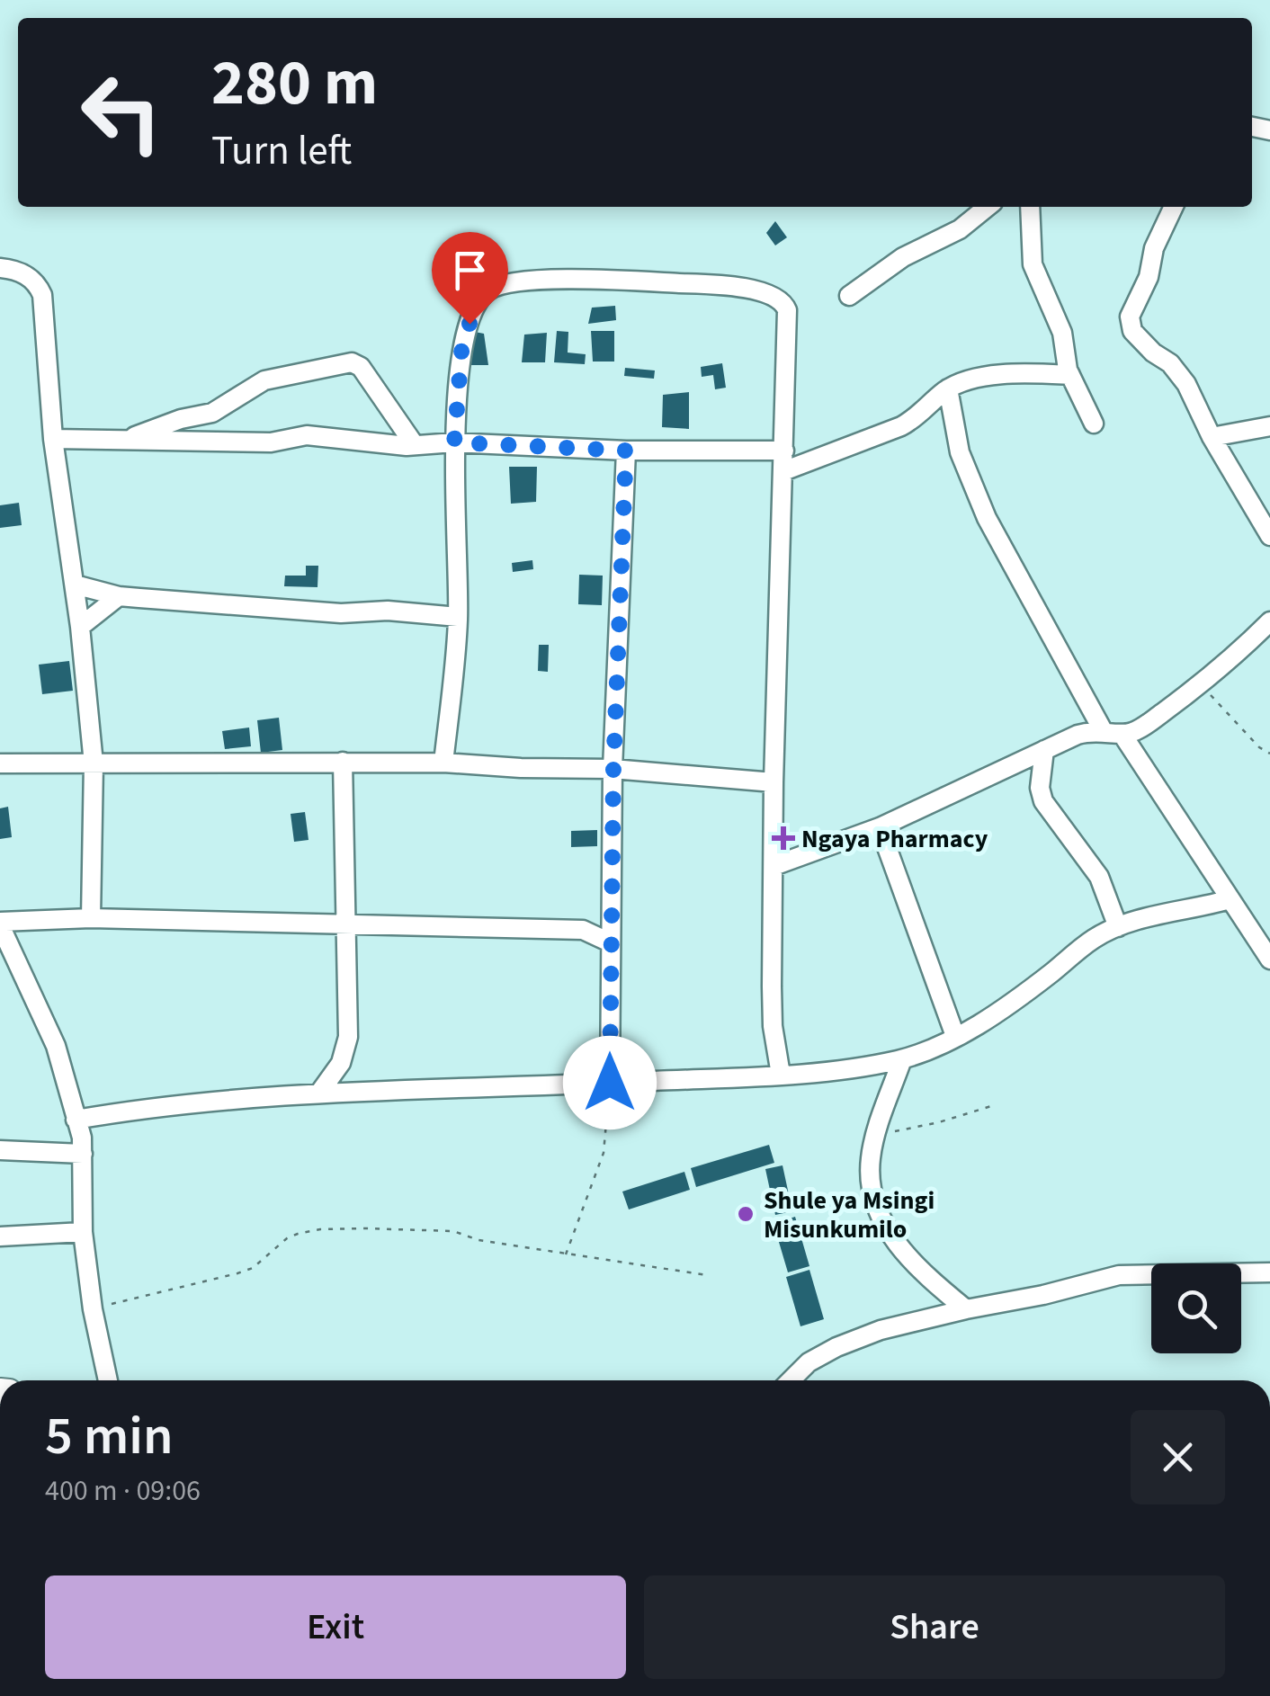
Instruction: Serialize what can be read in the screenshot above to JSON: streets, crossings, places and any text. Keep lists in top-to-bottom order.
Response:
{
  "places": {
    "health": ["Ngaya Pharmacy"],
    "other": ["Shule ya Msingi Misunkumilo"]
  },
  "page": {
    "turn": ["280 m", "Turn left"],
    "heading": ["5 min", "400 m · 09:06"],
    "buttons": ["Exit", "Share"]
  }
}
